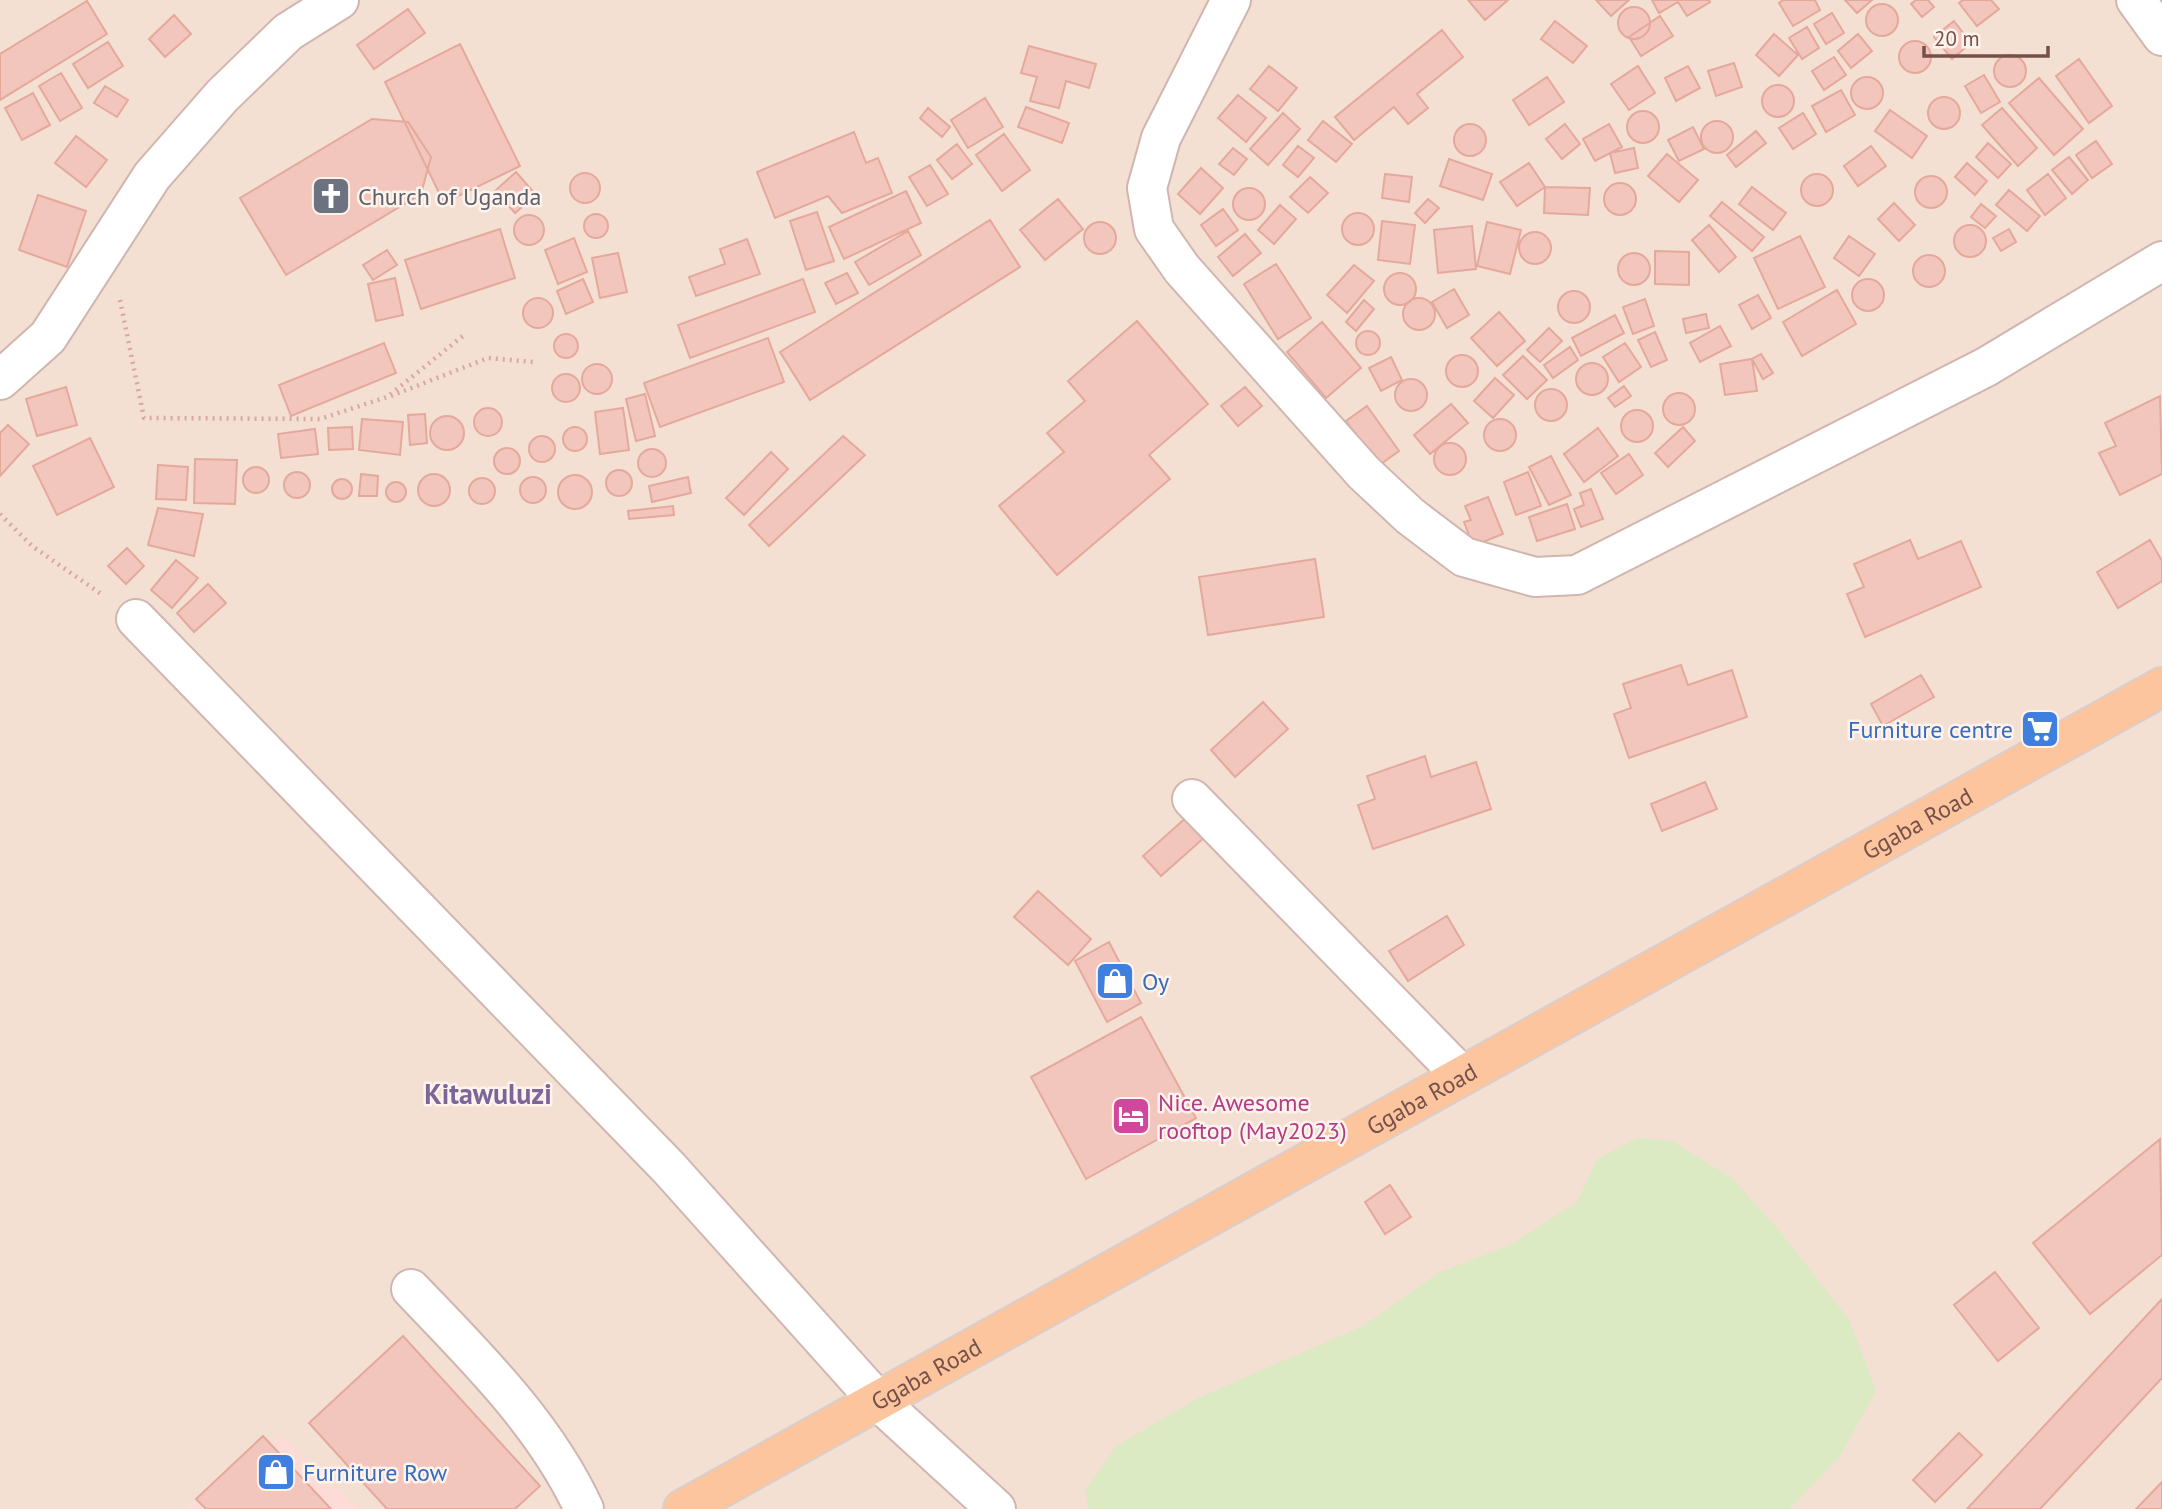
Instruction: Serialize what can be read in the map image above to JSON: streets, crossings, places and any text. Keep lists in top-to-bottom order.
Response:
{
  "streets": {
    "main road": ["Ggaba Road"]
  },
  "districts": ["Kitawuluzi"],
  "places": {
    "church": ["Church of Uganda"],
    "supermarket": ["Furniture centre"],
    "shop": ["Oy", "Furniture Row"],
    "hotel": ["Nice. Awesome rooftop (May2023)"]
  },
  "scale_bar": "20 m"
}
